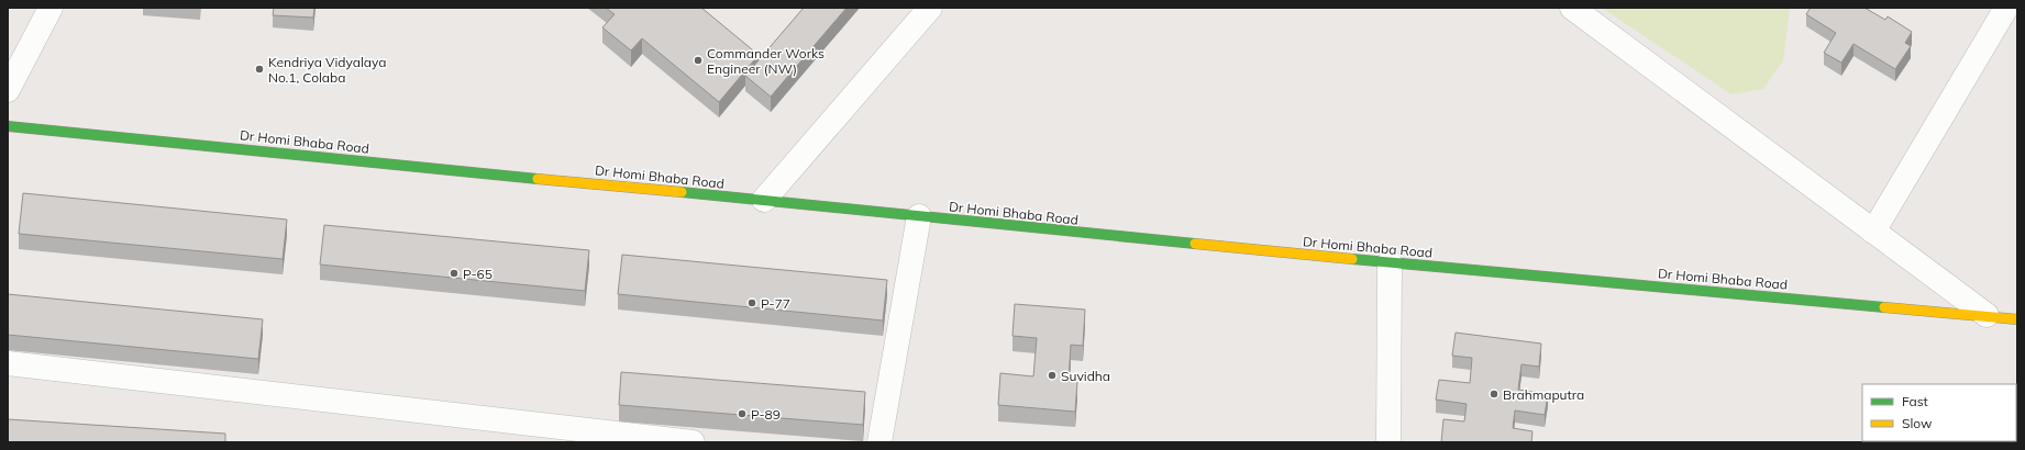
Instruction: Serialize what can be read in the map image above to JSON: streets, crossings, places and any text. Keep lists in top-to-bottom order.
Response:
{
  "streets": {
    "street": ["Dr Homi Bhaba Road"]
  },
  "places": [
    "Commander Works Engineer (NW)",
    "Kendriya Vidyalaya No.1, Colaba",
    "P-65",
    "P-77",
    "Suvidha",
    "Brahmaputra",
    "P-89"
  ],
  "legend": ["Fast", "Slow"]
}
